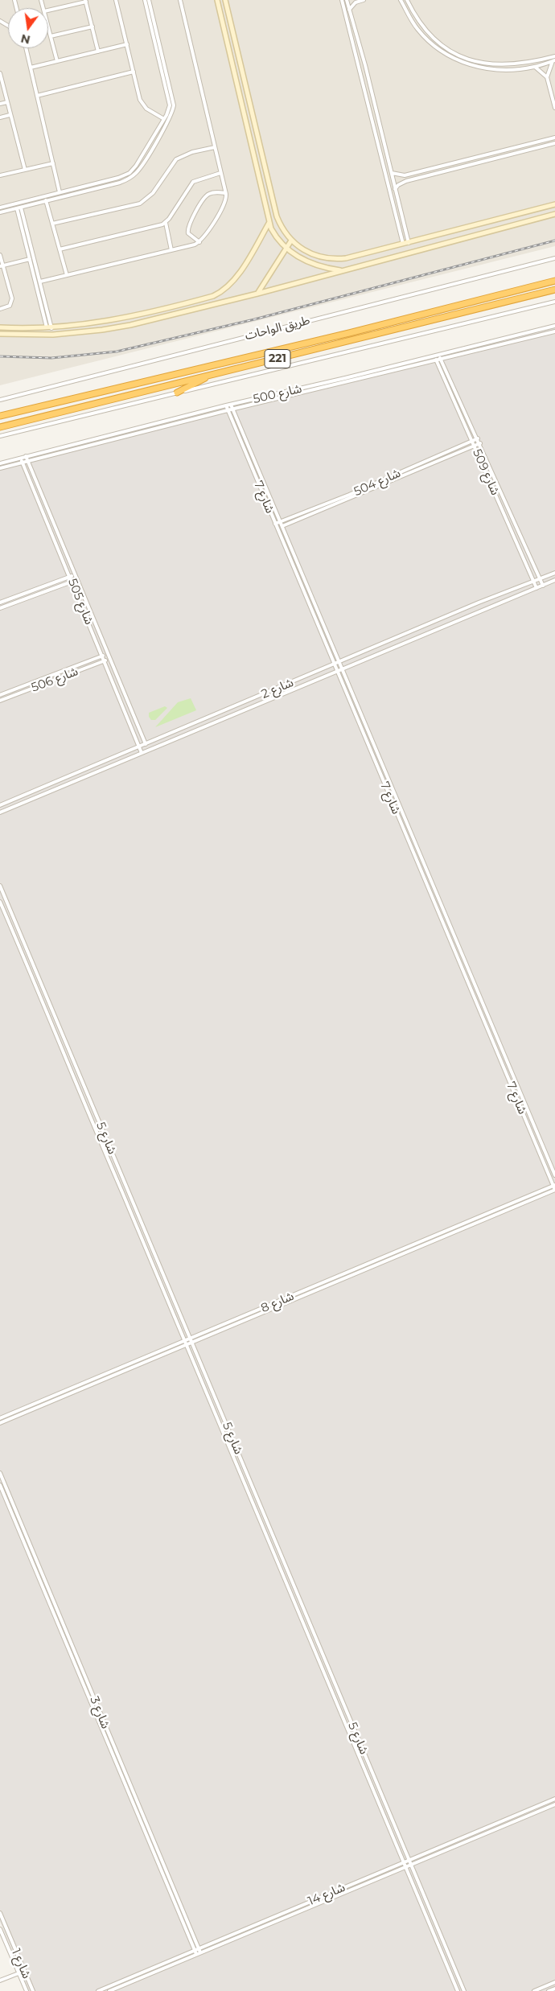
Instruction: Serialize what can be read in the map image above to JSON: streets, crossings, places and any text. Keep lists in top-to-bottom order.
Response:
{
  "streets": {
    "highway": ["طريق الواحات", "221"],
    "street": [
      "شارع 500",
      "شارع 509",
      "شارع 504",
      "شارع 7",
      "شارع 505",
      "شارع 506",
      "شارع 2",
      "شارع 5",
      "شارع 8",
      "شارع 3",
      "شارع 14",
      "شارع 1"
    ]
  },
  "crossings": [
    ["شارع 500", "شارع 509"],
    ["شارع 500", "شارع 7"],
    ["شارع 500", "شارع 505"],
    ["شارع 509", "شارع 504"],
    ["شارع 509", "شارع 2"],
    ["شارع 504", "شارع 7"],
    ["شارع 7", "شارع 2"],
    ["شارع 7", "شارع 8"],
    ["شارع 505", "شارع 506"],
    ["شارع 505", "شارع 2"],
    ["شارع 5", "شارع 8"],
    ["شارع 5", "شارع 14"],
    ["شارع 3", "شارع 14"]
  ],
  "north": "bottom"
}
